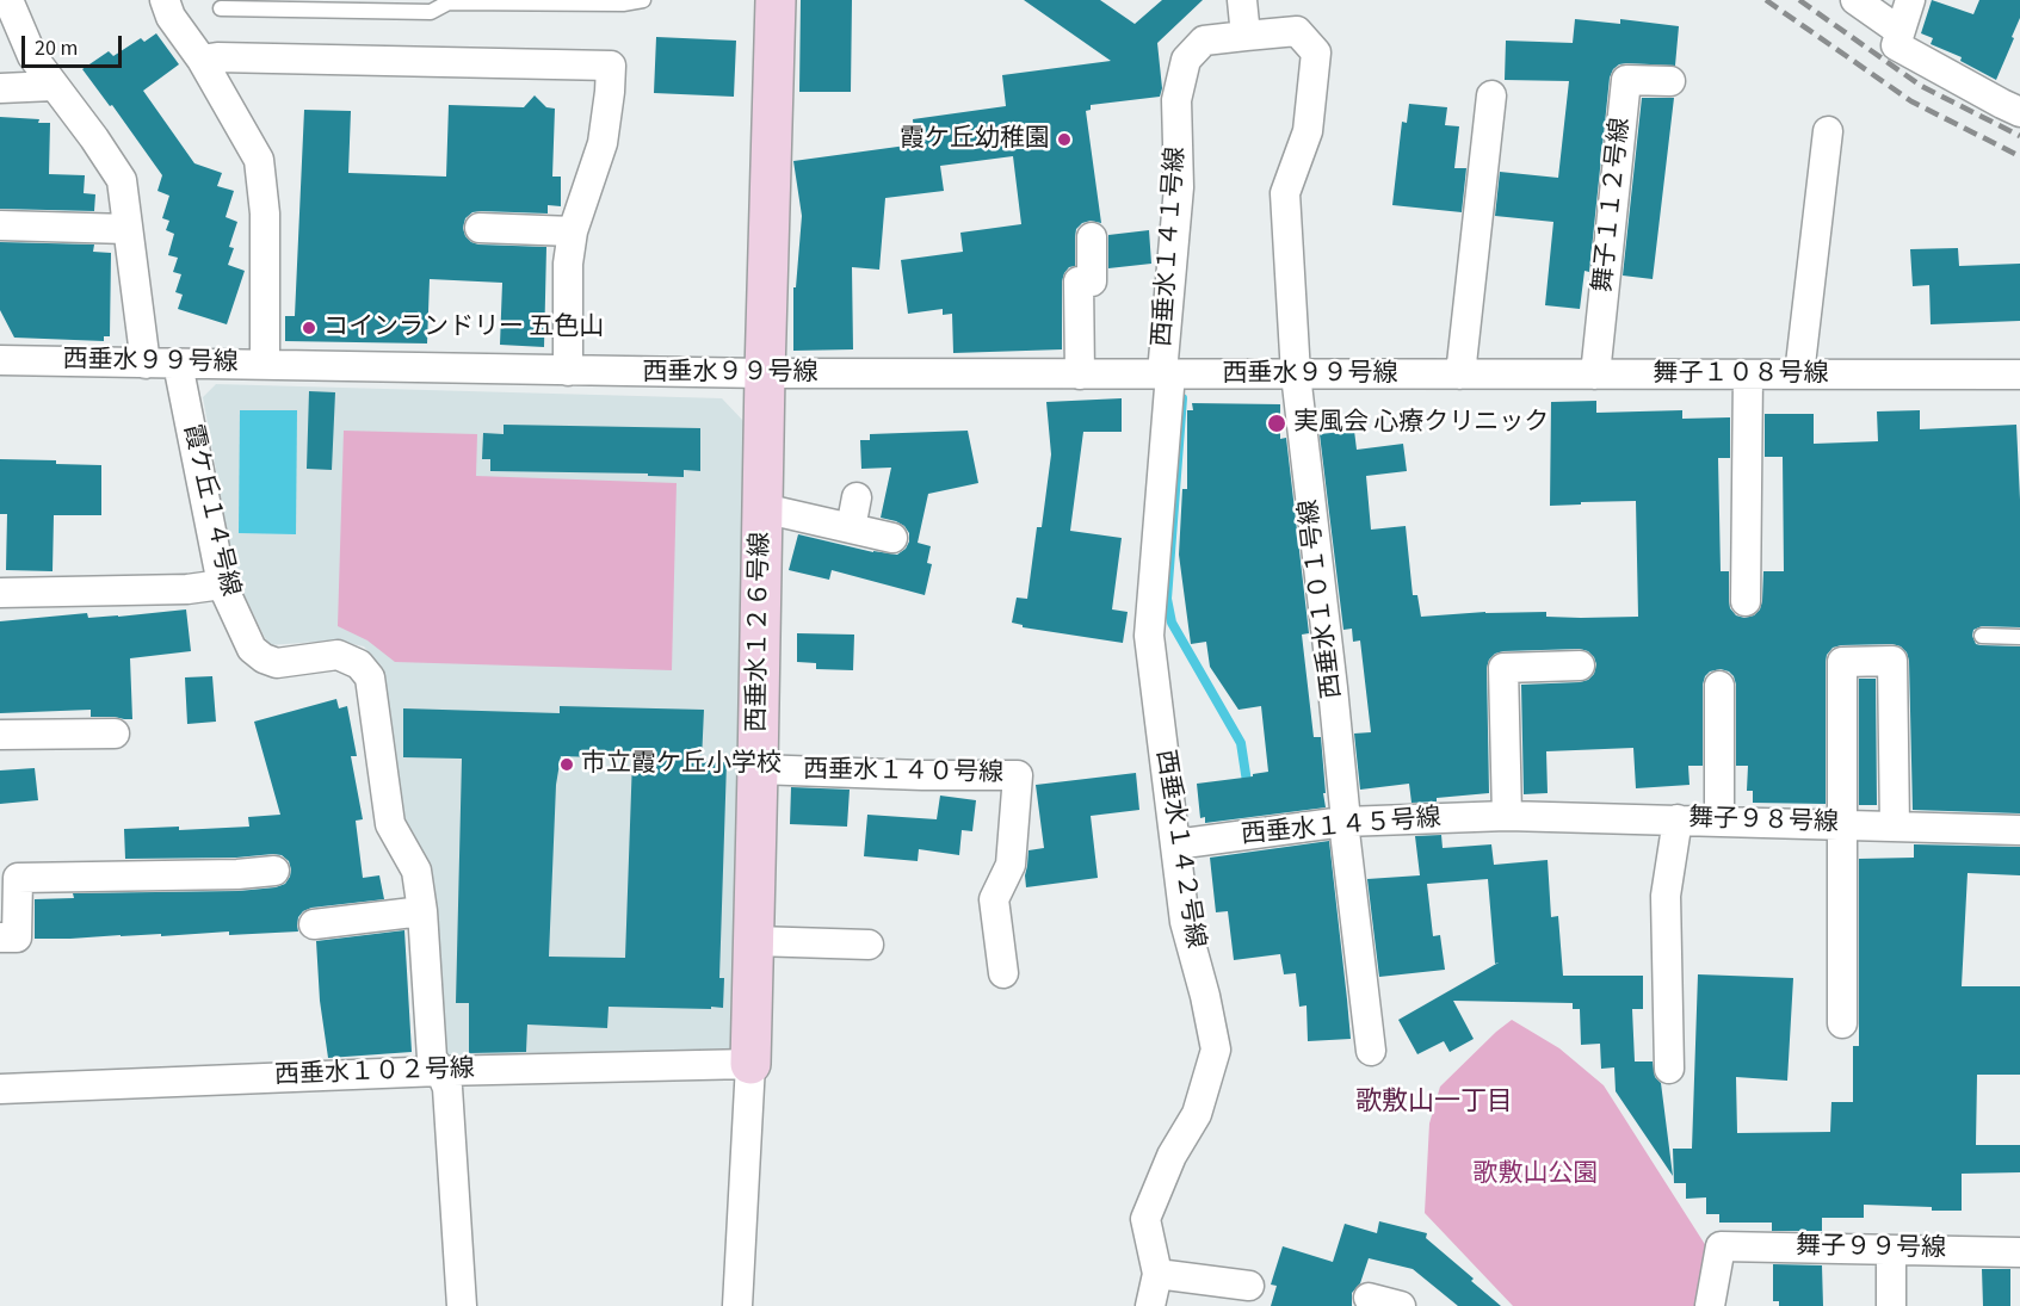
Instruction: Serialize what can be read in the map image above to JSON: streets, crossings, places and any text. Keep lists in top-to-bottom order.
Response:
{
  "streets": {
    "street": [
      "舞子１１２号線",
      "西垂水１４１号線",
      "西垂水９９号線",
      "舞子１０８号線",
      "霞ケ丘１４号線",
      "西垂水１０１号線",
      "西垂水１２６号線",
      "西垂水１４０号線",
      "舞子９８号線",
      "西垂水１４５号線",
      "西垂水１４２号線",
      "西垂水１０２号線",
      "舞子９９号線"
    ]
  },
  "crossings": [
    ["舞子１１２号線", "舞子１０８号線"],
    ["西垂水１４１号線", "西垂水９９号線"],
    ["西垂水１４１号線", "西垂水１０１号線"],
    ["西垂水１４１号線", "西垂水１４２号線"],
    ["西垂水９９号線", "舞子１０８号線"],
    ["西垂水９９号線", "霞ケ丘１４号線"],
    ["西垂水９９号線", "西垂水１０１号線"],
    ["西垂水９９号線", "西垂水１２６号線"],
    ["西垂水９９号線", "西垂水１４２号線"],
    ["西垂水１０１号線", "西垂水１４５号線"],
    ["西垂水１２６号線", "西垂水１４０号線"],
    ["西垂水１２６号線", "西垂水１０２号線"],
    ["舞子９８号線", "西垂水１４５号線"],
    ["西垂水１４５号線", "西垂水１４２号線"]
  ],
  "districts": ["歌敷山一丁目"],
  "parks": ["歌敷山公園"],
  "places": [
    "霞ケ丘幼稚園",
    "コインランドリー 五色山",
    "実風会 心療クリニック",
    "市立霞ケ丘小学校"
  ],
  "scale_bar": "20 m"
}
